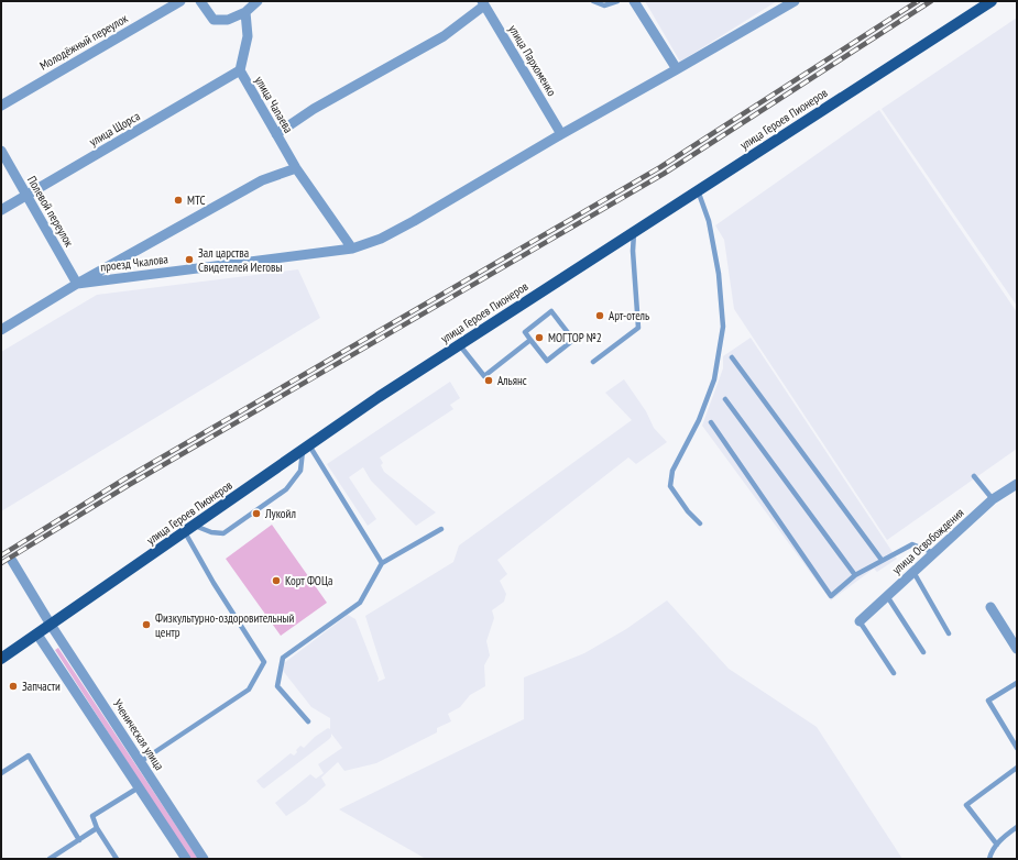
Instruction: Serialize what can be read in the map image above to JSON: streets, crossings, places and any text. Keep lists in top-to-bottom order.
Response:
{
  "streets": {
    "main road": ["улица Героев Пионеров"],
    "street": [
      "Молодёжный переулок",
      "улица Пархоменко",
      "улица Чапаева",
      "улица Щорса",
      "Полевой переулок",
      "проезд Чкалова",
      "улица Освобождения",
      "Ученическая улица"
    ]
  },
  "crossings": [
    ["улица Чапаева", "улица Щорса"],
    ["улица Чапаева", "проезд Чкалова"],
    ["улица Героев Пионеров", "Ученическая улица"],
    ["улица Щорса", "Полевой переулок"],
    ["Полевой переулок", "проезд Чкалова"]
  ],
  "places": [
    "МТС",
    "Зал царства Свидетелей Иеговы",
    "Арт-отель",
    "МОГТОР №2",
    "Альянс",
    "Лукойл",
    "Корт ФОЦа",
    "Физкультурно-оздоровительный центр",
    "Запчасти"
  ]
}
